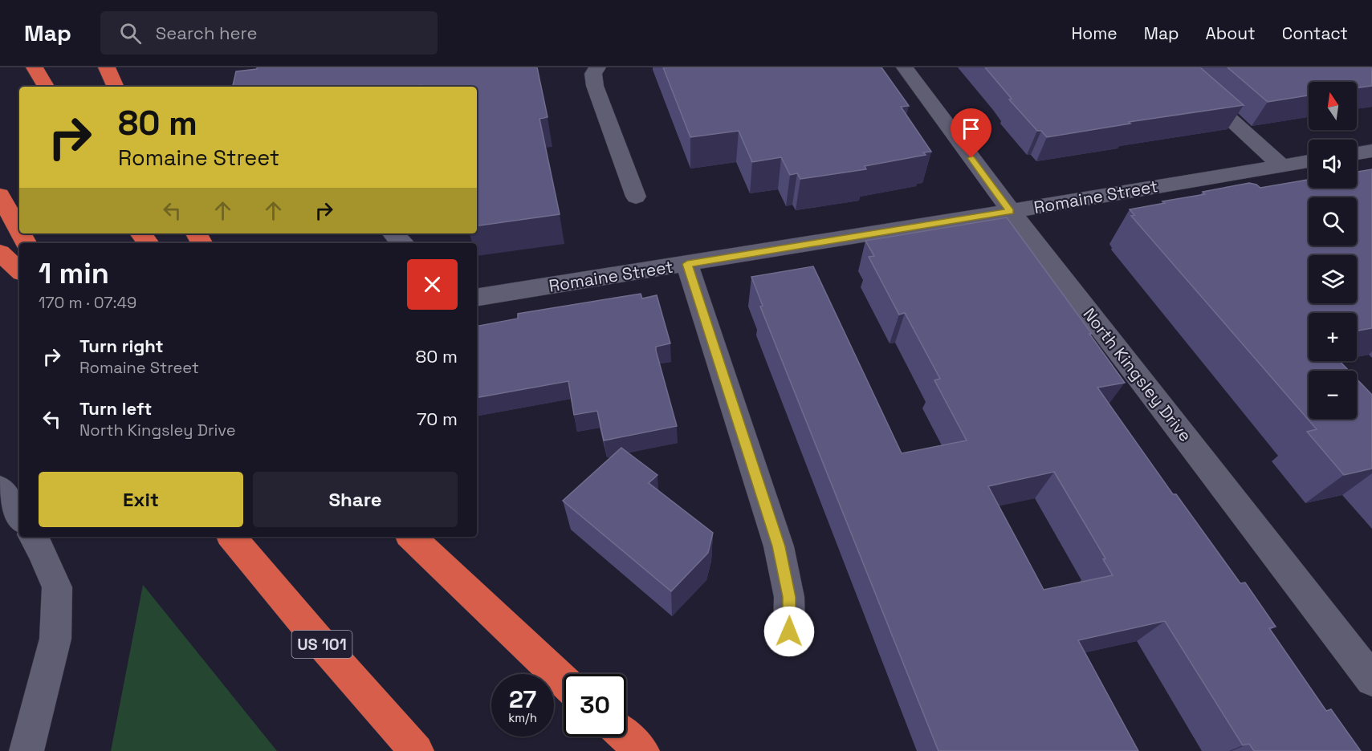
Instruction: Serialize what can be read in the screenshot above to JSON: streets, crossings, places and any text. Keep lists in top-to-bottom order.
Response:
{
  "streets": {
    "highway": ["US 101"],
    "street": ["Romaine Street", "North Kingsley Drive"]
  },
  "crossings": [
    ["Romaine Street", "North Kingsley Drive"]
  ],
  "north": "top",
  "page": {
    "header": "Map",
    "search": "Search here",
    "nav": [
      "Home",
      "Map",
      "About",
      "Contact"
    ],
    "map_buttons": ["+", "−"],
    "turn": ["80 m", "Romaine Street"],
    "heading": ["1 min", "170 m · 07:49"],
    "list": [
      {
        "name": "Turn right",
        "note": "Romaine Street",
        "value": "80 m"
      },
      {
        "name": "Turn left",
        "note": "North Kingsley Drive",
        "value": "70 m"
      }
    ],
    "buttons": ["Exit", "Share"],
    "speed": "27 km/h",
    "limit": "30"
  }
}
